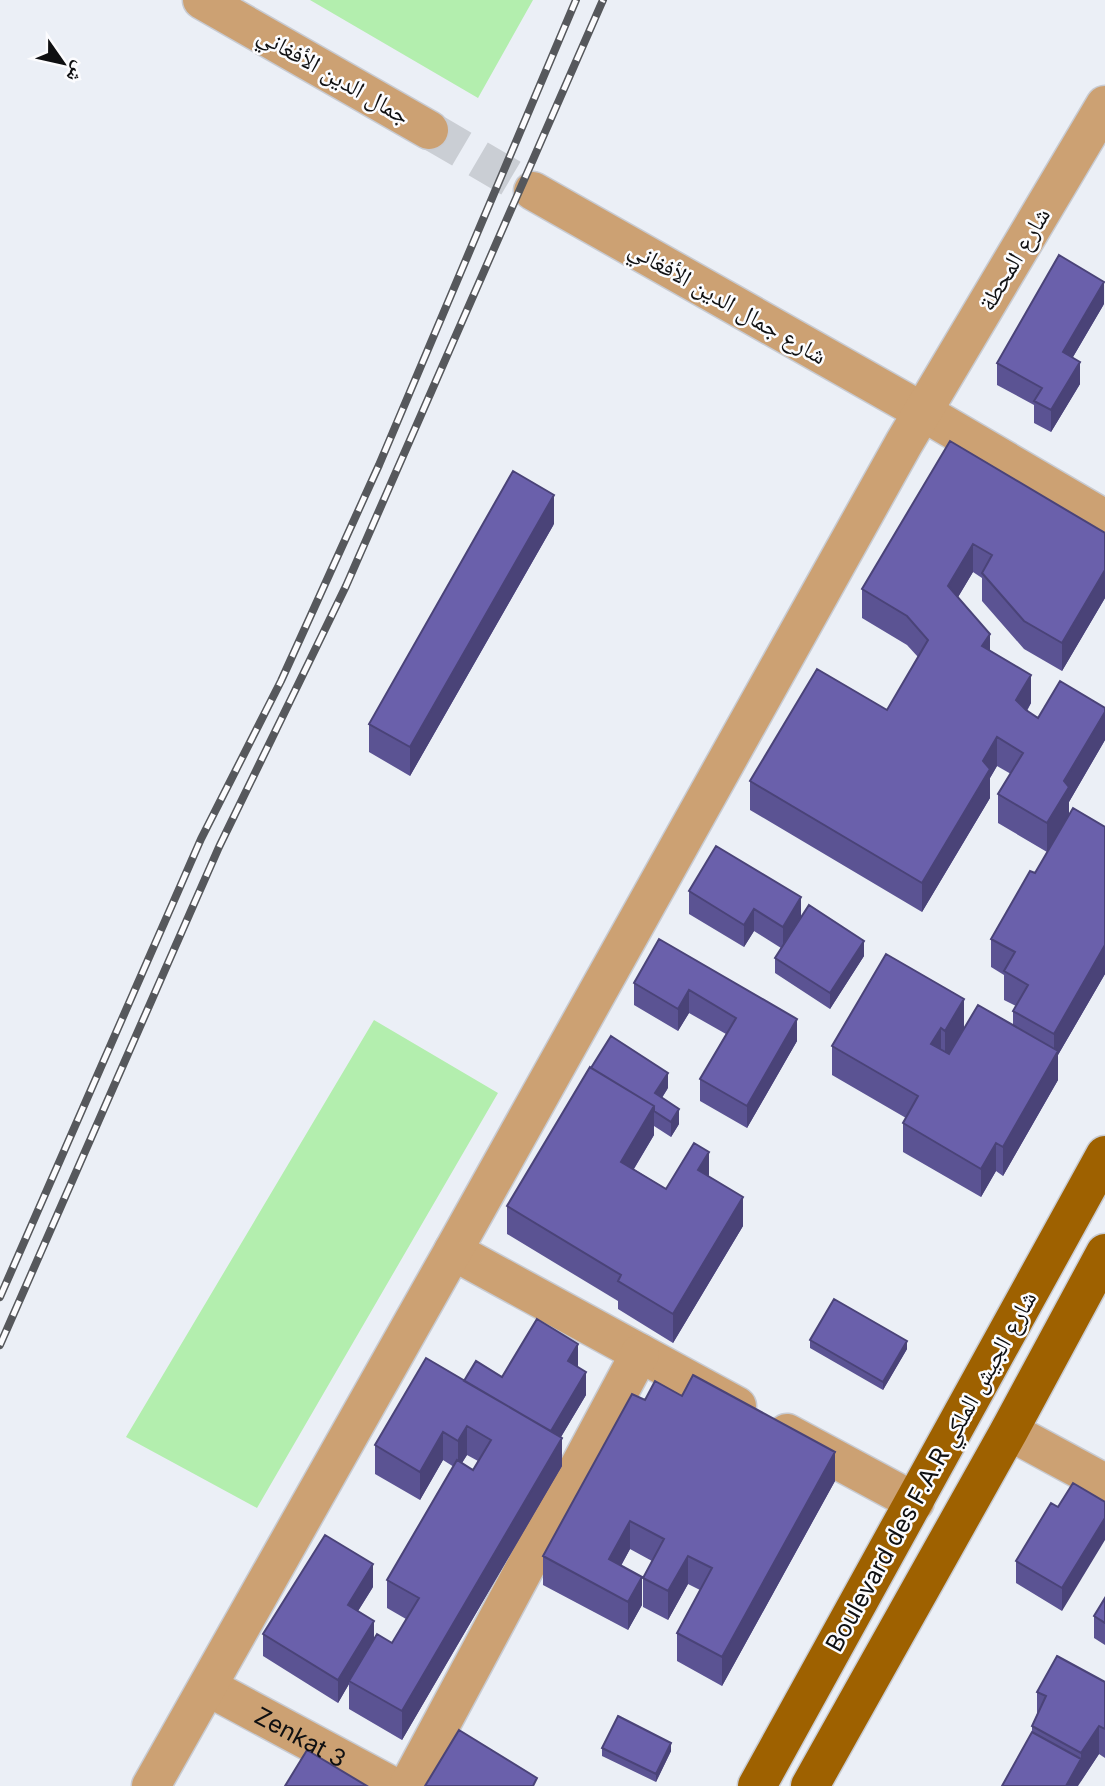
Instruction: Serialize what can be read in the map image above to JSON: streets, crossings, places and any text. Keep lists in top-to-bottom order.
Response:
{
  "streets": {
    "main road": ["Boulevard des F.A.R شارع الجيش الملكي"],
    "street": [
      "جمال الدين الأفغاني",
      "شارع المحطة",
      "شارع جمال الدين الأفغاني",
      "Zenkat 3"
    ]
  },
  "crossings": [
    ["شارع المحطة", "شارع جمال الدين الأفغاني"],
    ["شارع المحطة", "Zenkat 3"]
  ],
  "north": "bottom right"
}
